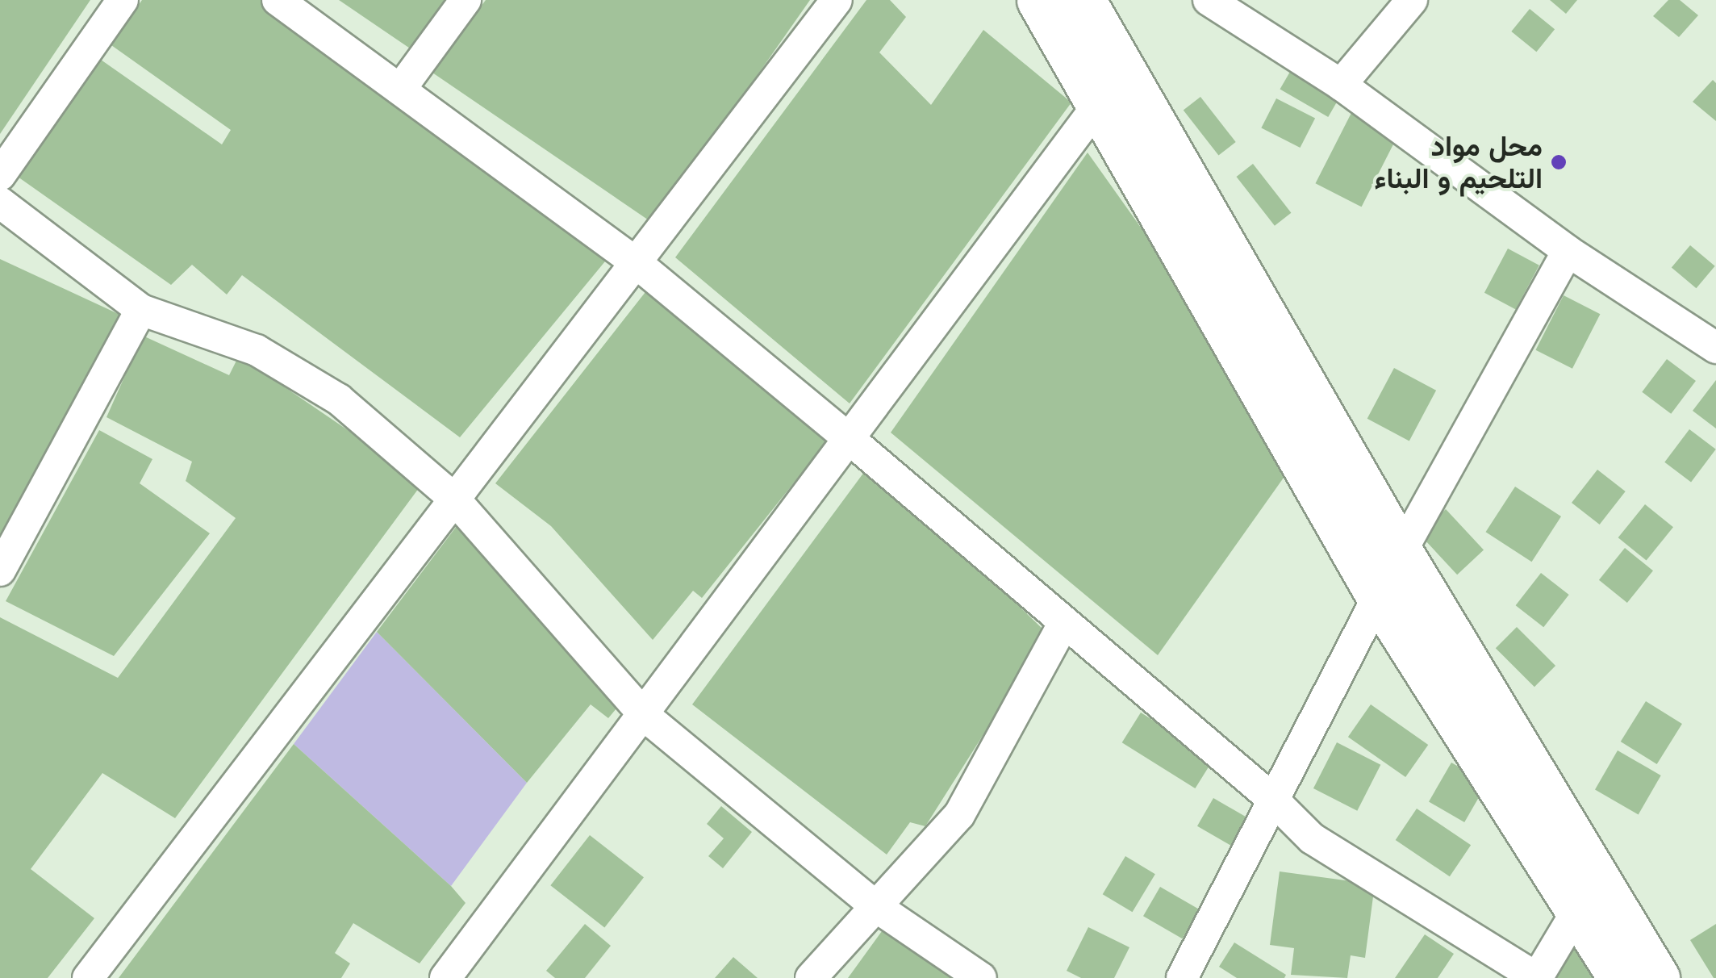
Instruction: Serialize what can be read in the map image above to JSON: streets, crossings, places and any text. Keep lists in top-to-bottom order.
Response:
{
  "places": ["محل مواد التلحيم و البناء"]
}
